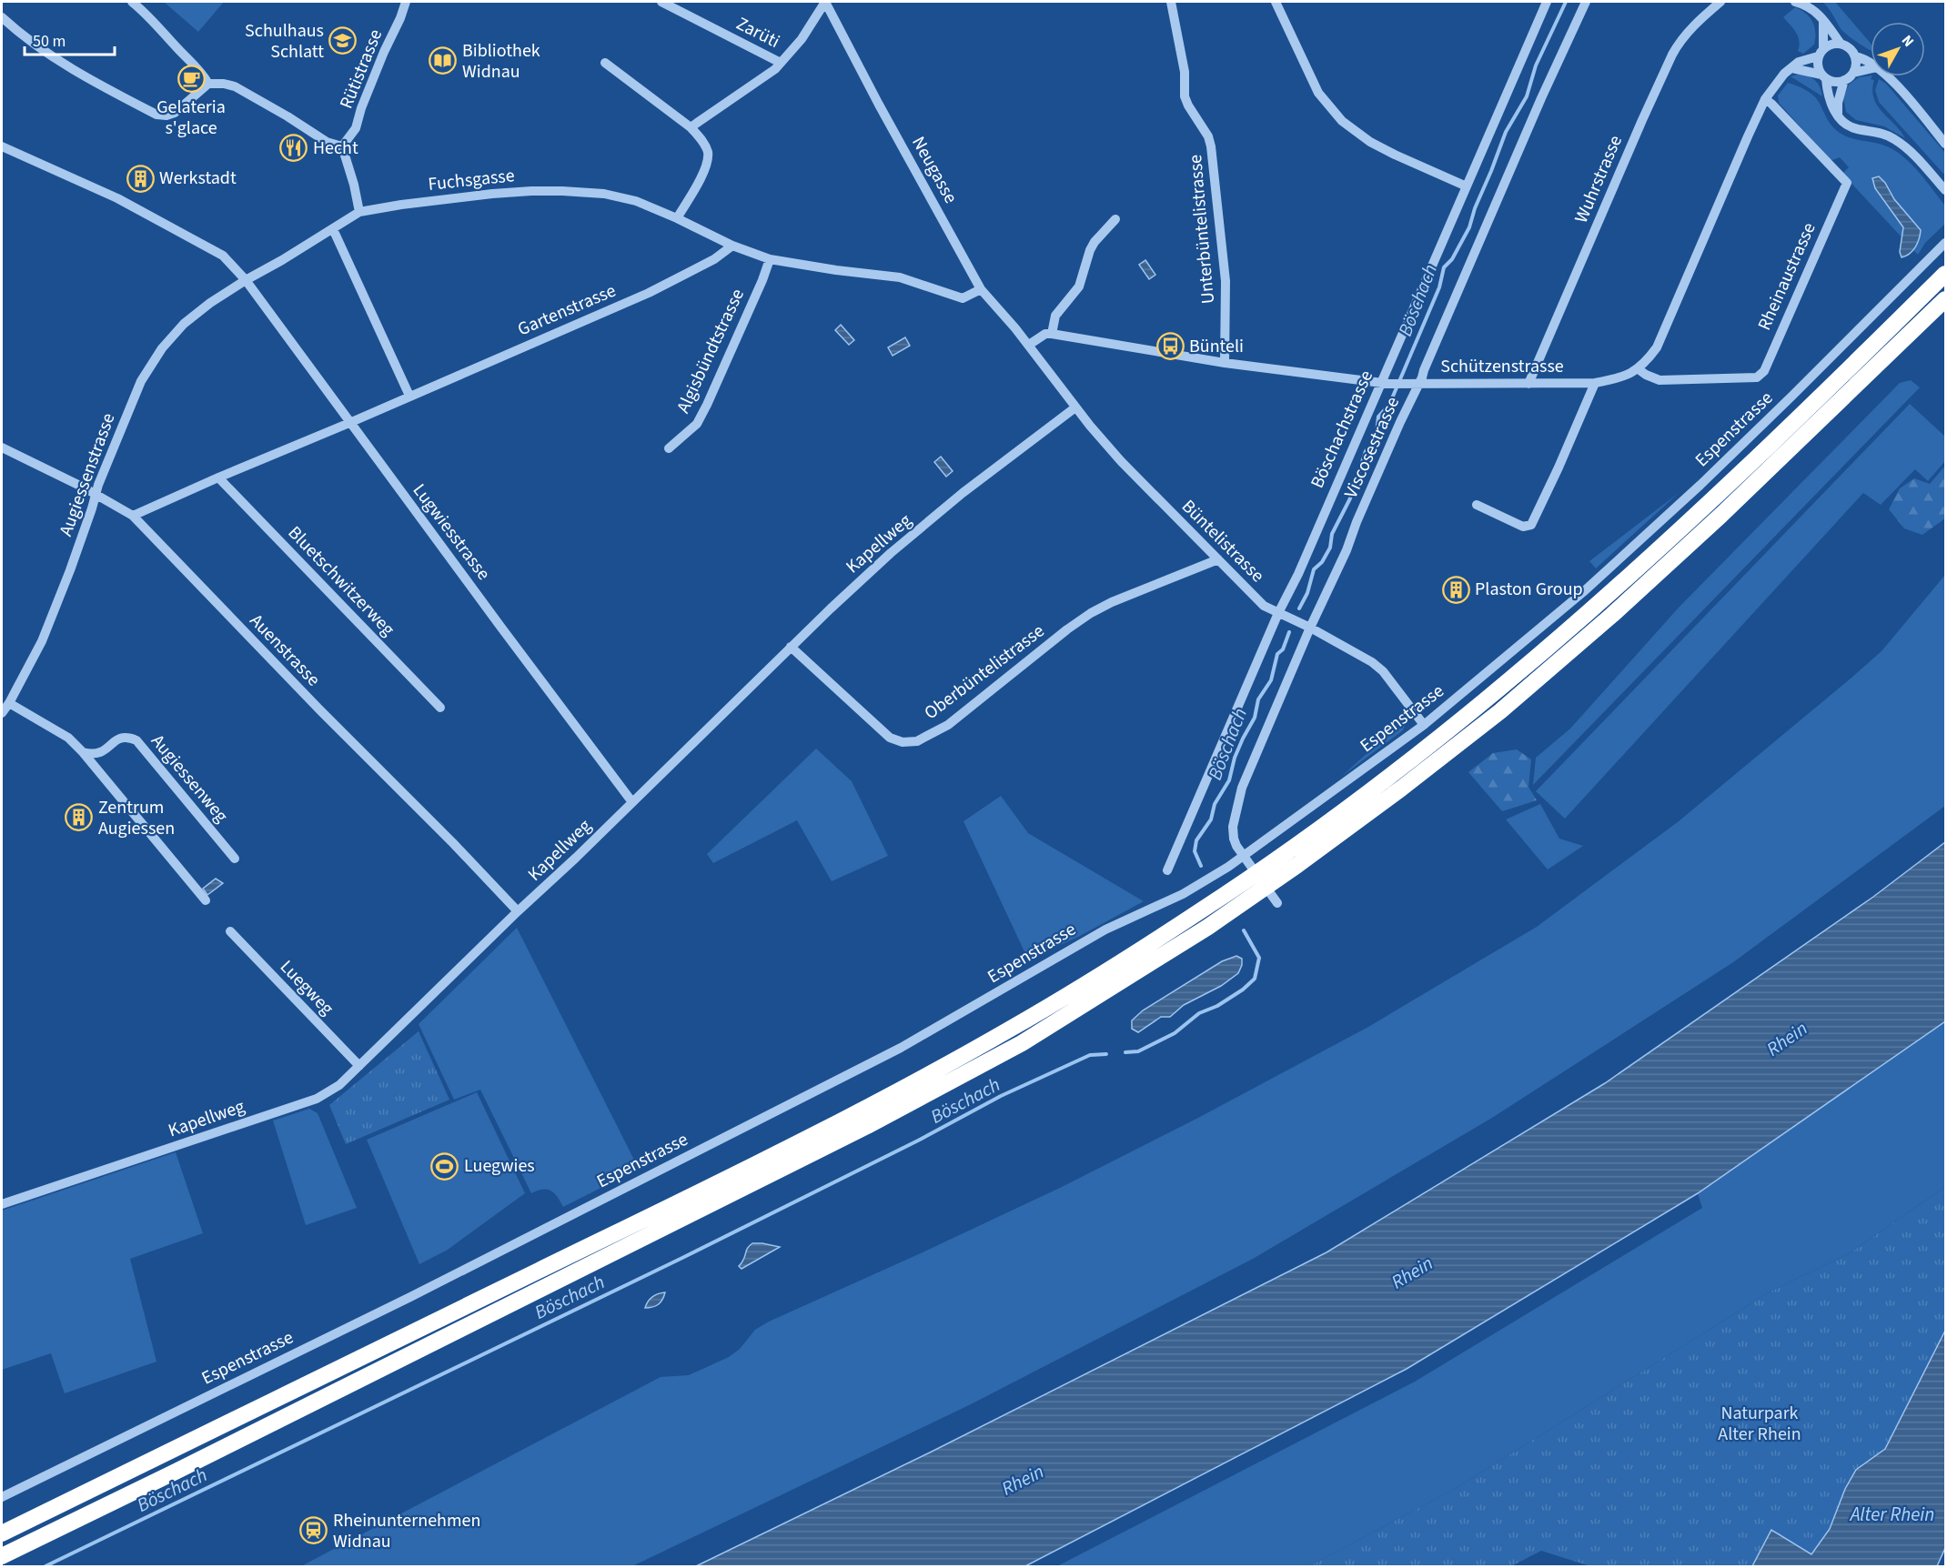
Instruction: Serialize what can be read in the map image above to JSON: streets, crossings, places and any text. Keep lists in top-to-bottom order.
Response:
{
  "streets": {
    "street": [
      "Zarüti",
      "Rütistrasse",
      "Neugasse",
      "Wuhrstrasse",
      "Fuchsgasse",
      "Unterbüntelistrasse",
      "Rheinaustrasse",
      "Gartenstrasse",
      "Algisbündtstrasse",
      "Schützenstrasse",
      "Böschachstrasse",
      "Espenstrasse",
      "Viscosestrasse",
      "Augiessenstrasse",
      "Lugwiesstrasse",
      "Büntelistrasse",
      "Kapellweg",
      "Bluetschwitzerweg",
      "Auenstrasse",
      "Oberbüntelistrasse",
      "Augiessenweg",
      "Luegweg"
    ]
  },
  "crossings": [
    ["Neugasse", "Fuchsgasse"],
    ["Neugasse", "Büntelistrasse"],
    ["Wuhrstrasse", "Schützenstrasse"],
    ["Fuchsgasse", "Gartenstrasse"],
    ["Fuchsgasse", "Algisbündtstrasse"],
    ["Fuchsgasse", "Augiessenstrasse"],
    ["Fuchsgasse", "Lugwiesstrasse"],
    ["Unterbüntelistrasse", "Schützenstrasse"],
    ["Rheinaustrasse", "Schützenstrasse"],
    ["Gartenstrasse", "Lugwiesstrasse"],
    ["Gartenstrasse", "Bluetschwitzerweg"],
    ["Gartenstrasse", "Auenstrasse"],
    ["Schützenstrasse", "Böschachstrasse"],
    ["Schützenstrasse", "Viscosestrasse"],
    ["Böschachstrasse", "Büntelistrasse"],
    ["Espenstrasse", "Büntelistrasse"],
    ["Viscosestrasse", "Büntelistrasse"],
    ["Augiessenstrasse", "Lugwiesstrasse"],
    ["Augiessenstrasse", "Auenstrasse"],
    ["Lugwiesstrasse", "Kapellweg"],
    ["Büntelistrasse", "Kapellweg"],
    ["Büntelistrasse", "Oberbüntelistrasse"],
    ["Kapellweg", "Auenstrasse"],
    ["Kapellweg", "Oberbüntelistrasse"],
    ["Kapellweg", "Luegweg"]
  ],
  "water": ["Böschach", "Rhein", "Alter Rhein"],
  "parks": ["Naturpark Alter Rhein"],
  "places": {
    "school or university": ["Schulhaus Schlatt"],
    "library": ["Bibliothek Widnau"],
    "cafe": ["Gelateria s'glace"],
    "restaurant": ["Hecht"],
    "building": ["Werkstadt", "Plaston Group", "Zentrum Augiessen"],
    "bus stop": ["Bünteli"],
    "sports": ["Luegwies"],
    "station": ["Rheinunternehmen Widnau"]
  },
  "scale_bar": "50 m",
  "north": "top right"
}
